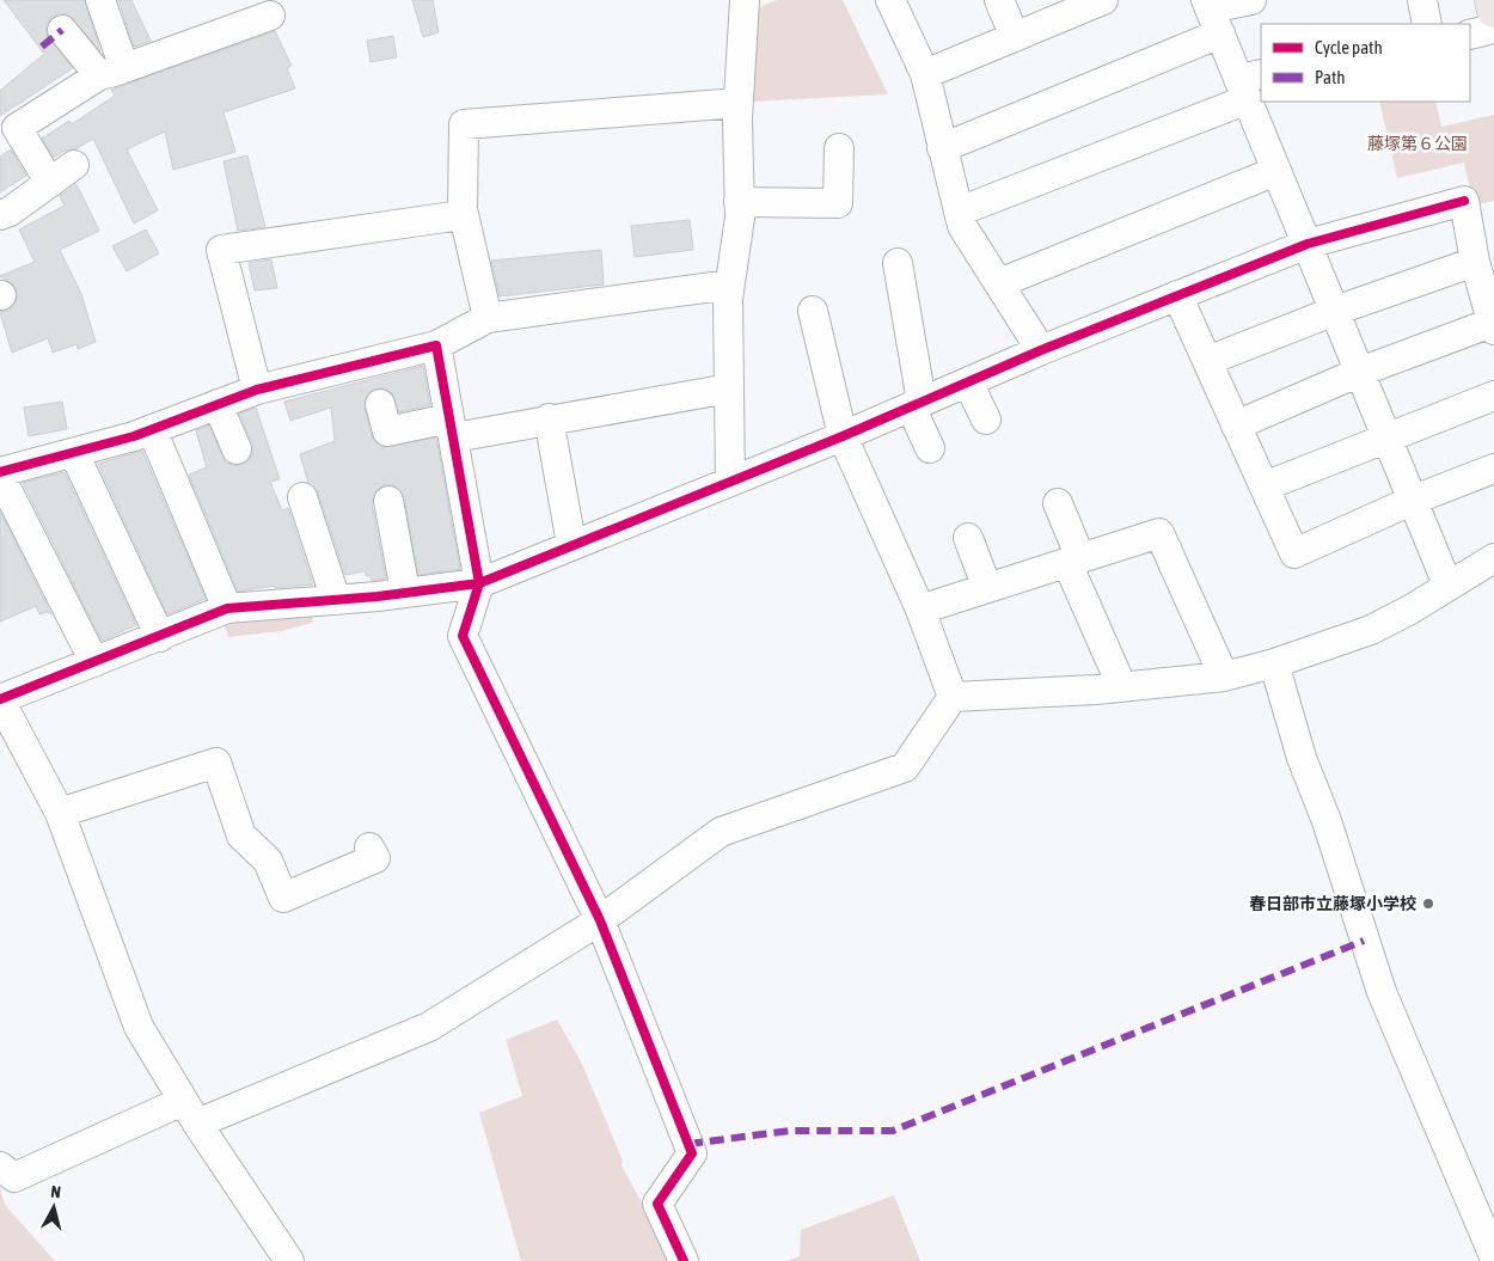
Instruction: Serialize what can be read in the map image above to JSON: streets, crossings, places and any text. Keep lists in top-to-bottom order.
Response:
{
  "parks": ["藤塚第６公園"],
  "places": ["春日部市立藤塚小学校"],
  "legend": ["Cycle path", "Path"],
  "north": "top"
}
